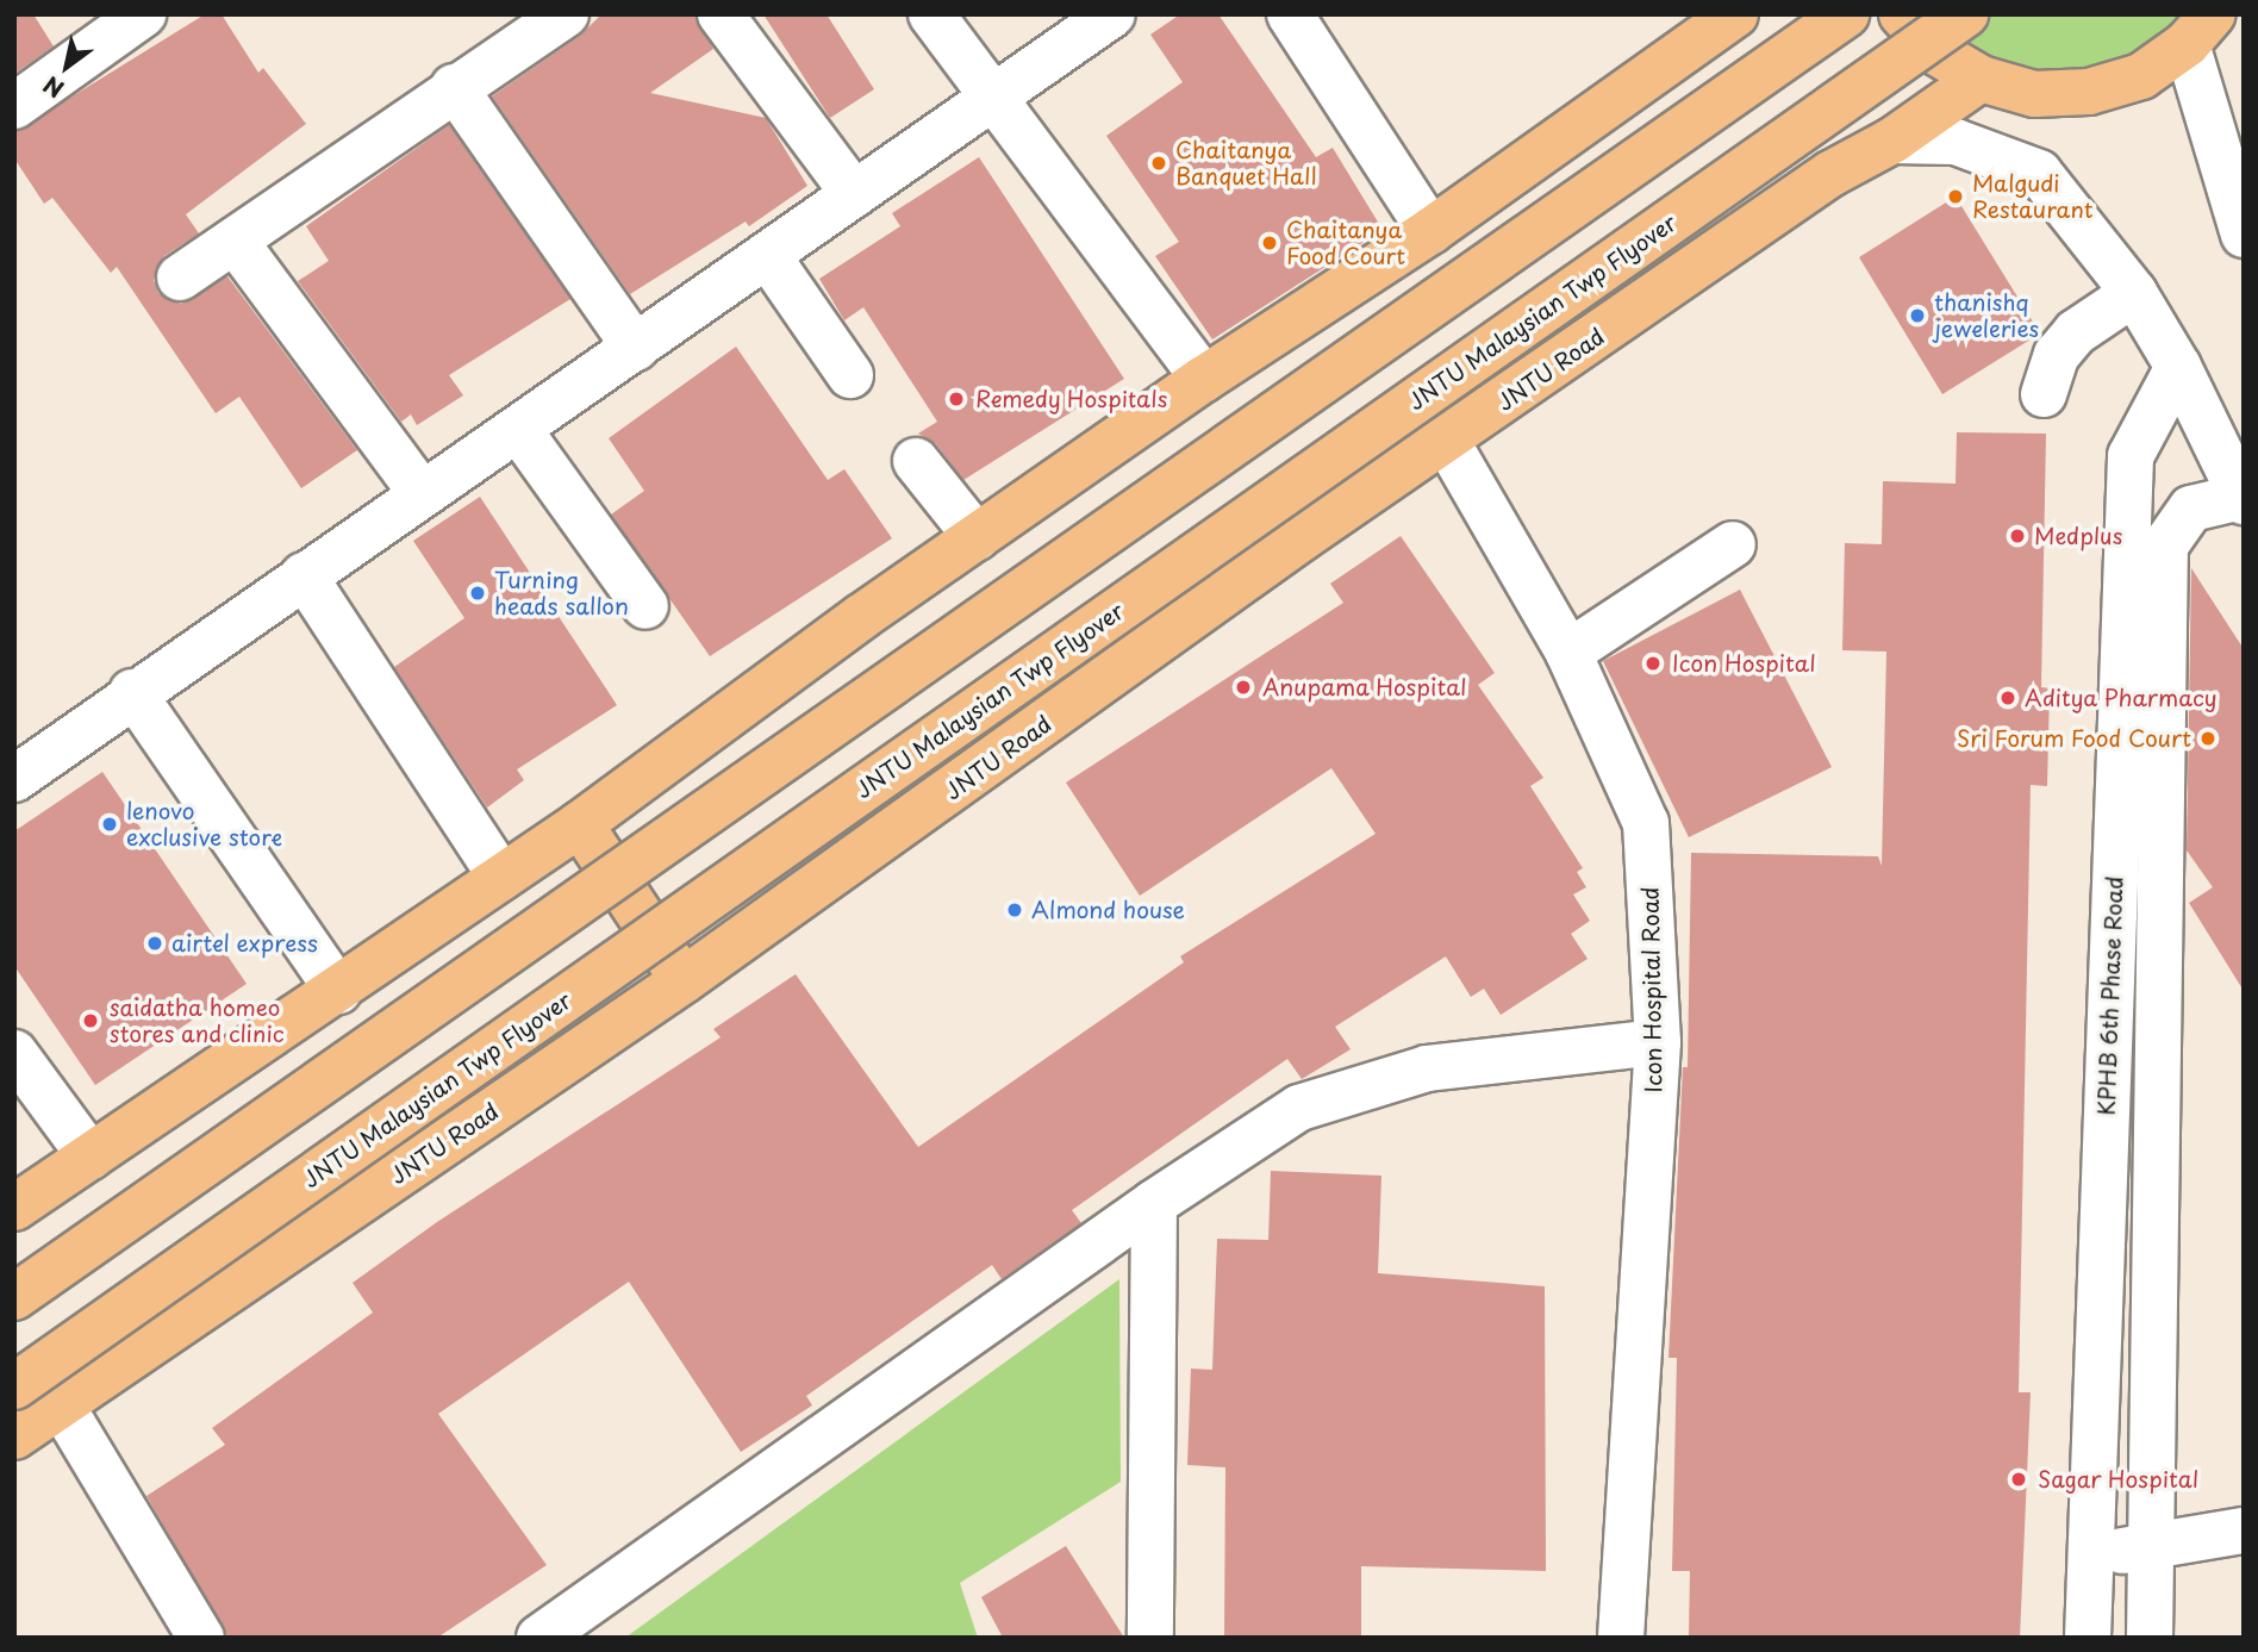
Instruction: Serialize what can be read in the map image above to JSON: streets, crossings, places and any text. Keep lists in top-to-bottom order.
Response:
{
  "streets": {
    "main road": ["JNTU Malaysian Twp Flyover", "JNTU Road"],
    "street": ["Icon Hospital Road", "KPHB 6th Phase Road"]
  },
  "crossings": [
    ["JNTU Road", "Icon Hospital Road"]
  ],
  "places": [
    "Chaitanya Banquet Hall",
    "Malgudi Restaurant",
    "Chaitanya Food Court",
    "thanishq jeweleries",
    "Remedy Hospitals",
    "Medplus",
    "Turning heads sallon",
    "Icon Hospital",
    "Anupama Hospital",
    "Aditya Pharmacy",
    "Sri Forum Food Court",
    "lenovo exclusive store",
    "Almond house",
    "airtel express",
    "saidatha homeo stores and clinic",
    "Sagar Hospital"
  ],
  "north": "bottom left"
}
